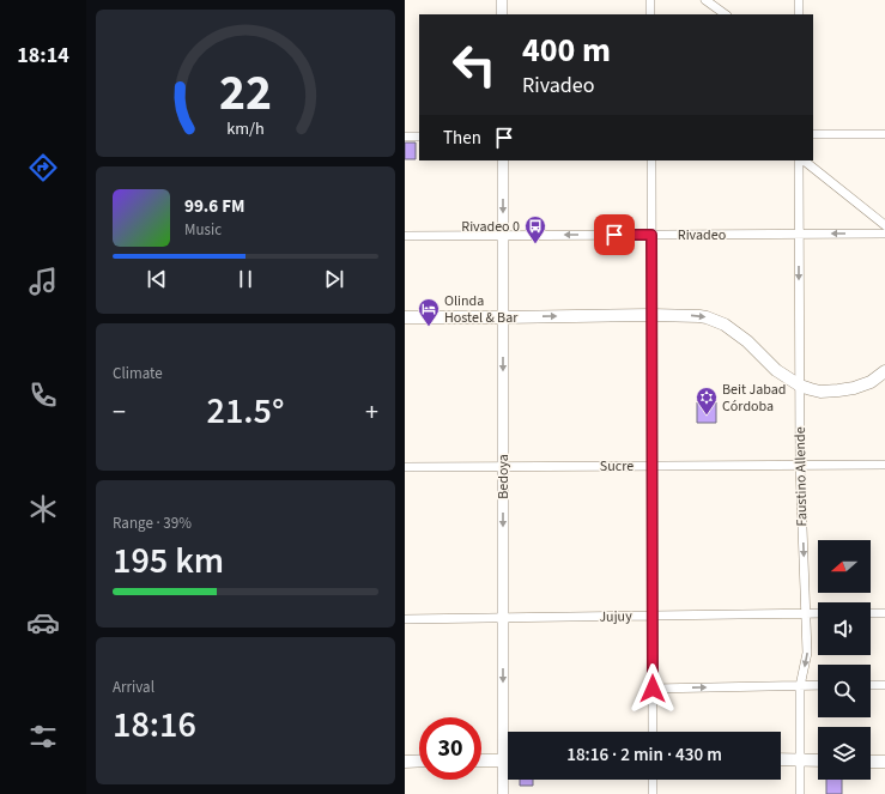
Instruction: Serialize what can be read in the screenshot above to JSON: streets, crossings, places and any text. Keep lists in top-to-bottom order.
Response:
{
  "streets": {
    "main road": ["Bedoya"],
    "street": [
      "Rivadeo",
      "Sucre",
      "Faustino Allende",
      "Jujuy"
    ]
  },
  "crossings": [
    ["Rivadeo", "Bedoya"],
    ["Rivadeo", "Faustino Allende"],
    ["Sucre", "Bedoya"],
    ["Sucre", "Faustino Allende"],
    ["Bedoya", "Jujuy"],
    ["Faustino Allende", "Jujuy"]
  ],
  "one_way": ["Rivadeo", "Bedoya", "Faustino Allende"],
  "places": {
    "bus stop": ["Rivadeo 0"],
    "hotel": ["Olinda Hostel & Bar"],
    "synagogue": ["Beit Jabad Córdoba"]
  },
  "north": "left",
  "page": {
    "tabs": "18:14",
    "turn": ["400 m", "Rivadeo"],
    "then": "Then",
    "song": ["99.6 FM", "Music"],
    "tile": [
      "Climate",
      ["Range · 39%", "195 km"],
      ["Arrival", "18:16"]
    ],
    "heat": ["−", "21.5°", "+"],
    "limit": "30",
    "trip": "18:16 · 2 min · 430 m",
    "gauge": ["22", "km/h"]
  }
}
